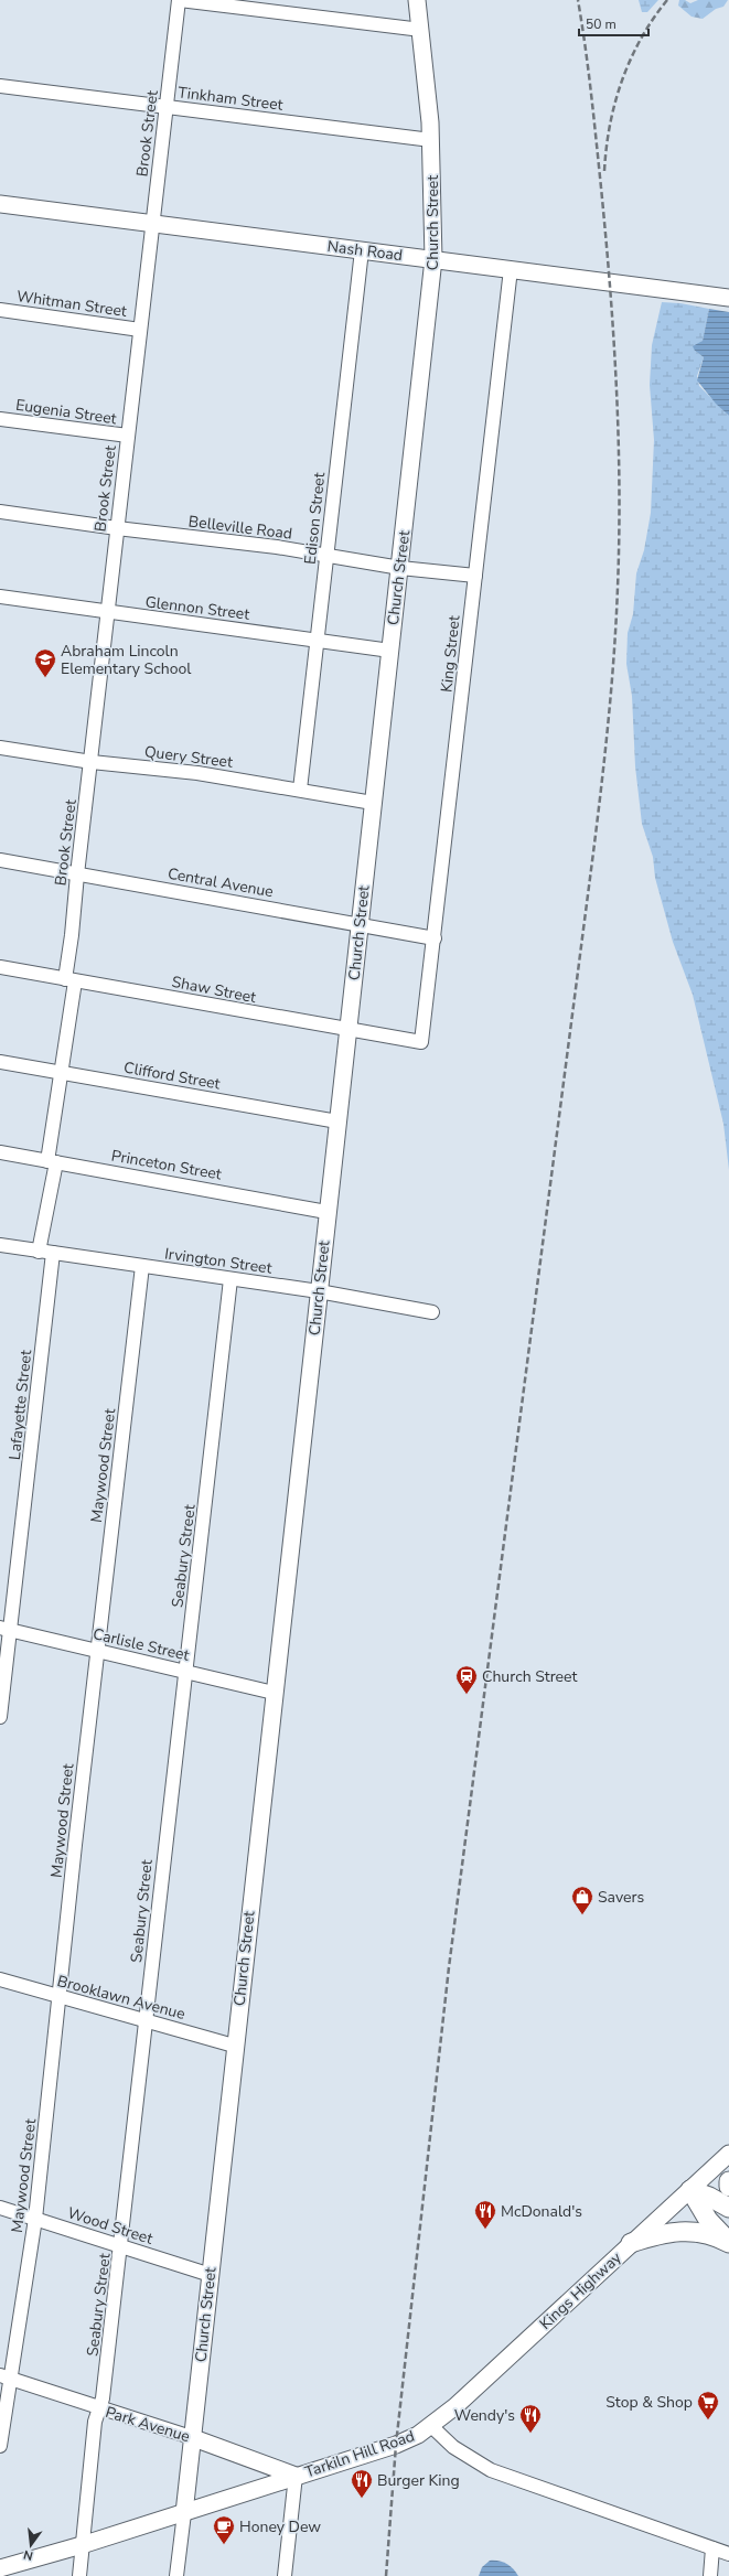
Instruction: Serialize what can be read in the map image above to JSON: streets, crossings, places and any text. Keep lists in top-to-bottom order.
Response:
{
  "streets": {
    "main road": [
      "Church Street",
      "Nash Road",
      "Kings Highway",
      "Park Avenue",
      "Tarkiln Hill Road"
    ],
    "street": [
      "Tinkham Street",
      "Brook Street",
      "Whitman Street",
      "Eugenia Street",
      "Edison Street",
      "Belleville Road",
      "Glennon Street",
      "King Street",
      "Query Street",
      "Central Avenue",
      "Shaw Street",
      "Clifford Street",
      "Princeton Street",
      "Irvington Street",
      "Lafayette Street",
      "Maywood Street",
      "Seabury Street",
      "Carlisle Street",
      "Brooklawn Avenue",
      "Wood Street"
    ]
  },
  "crossings": [
    ["Tinkham Street", "Brook Street"],
    ["Tinkham Street", "Church Street"],
    ["Brook Street", "Nash Road"],
    ["Brook Street", "Whitman Street"],
    ["Brook Street", "Eugenia Street"],
    ["Brook Street", "Belleville Road"],
    ["Brook Street", "Glennon Street"],
    ["Brook Street", "Query Street"],
    ["Brook Street", "Central Avenue"],
    ["Brook Street", "Shaw Street"],
    ["Brook Street", "Clifford Street"],
    ["Brook Street", "Princeton Street"],
    ["Brook Street", "Irvington Street"],
    ["Church Street", "Nash Road"],
    ["Church Street", "Belleville Road"],
    ["Church Street", "Glennon Street"],
    ["Church Street", "Query Street"],
    ["Church Street", "Central Avenue"],
    ["Church Street", "Shaw Street"],
    ["Church Street", "Clifford Street"],
    ["Church Street", "Princeton Street"],
    ["Church Street", "Irvington Street"],
    ["Church Street", "Carlisle Street"],
    ["Church Street", "Brooklawn Avenue"],
    ["Church Street", "Wood Street"],
    ["Church Street", "Park Avenue"],
    ["Church Street", "Tarkiln Hill Road"],
    ["Nash Road", "Edison Street"],
    ["Nash Road", "King Street"],
    ["Edison Street", "Belleville Road"],
    ["Edison Street", "Glennon Street"],
    ["Edison Street", "Query Street"],
    ["Belleville Road", "King Street"],
    ["King Street", "Central Avenue"],
    ["King Street", "Shaw Street"],
    ["Irvington Street", "Lafayette Street"],
    ["Irvington Street", "Maywood Street"],
    ["Irvington Street", "Seabury Street"],
    ["Lafayette Street", "Carlisle Street"],
    ["Maywood Street", "Carlisle Street"],
    ["Maywood Street", "Brooklawn Avenue"],
    ["Maywood Street", "Wood Street"],
    ["Maywood Street", "Park Avenue"],
    ["Seabury Street", "Carlisle Street"],
    ["Seabury Street", "Brooklawn Avenue"],
    ["Seabury Street", "Wood Street"],
    ["Seabury Street", "Park Avenue"],
    ["Seabury Street", "Tarkiln Hill Road"],
    ["Kings Highway", "Tarkiln Hill Road"],
    ["Park Avenue", "Tarkiln Hill Road"]
  ],
  "places": {
    "school or university": ["Abraham Lincoln Elementary School"],
    "station": ["Church Street"],
    "shop": ["Savers"],
    "restaurant": ["McDonald's", "Wendy's", "Burger King"],
    "supermarket": ["Stop & Shop"],
    "cafe": ["Honey Dew"]
  },
  "scale_bar": "50 m",
  "north": "bottom"
}
